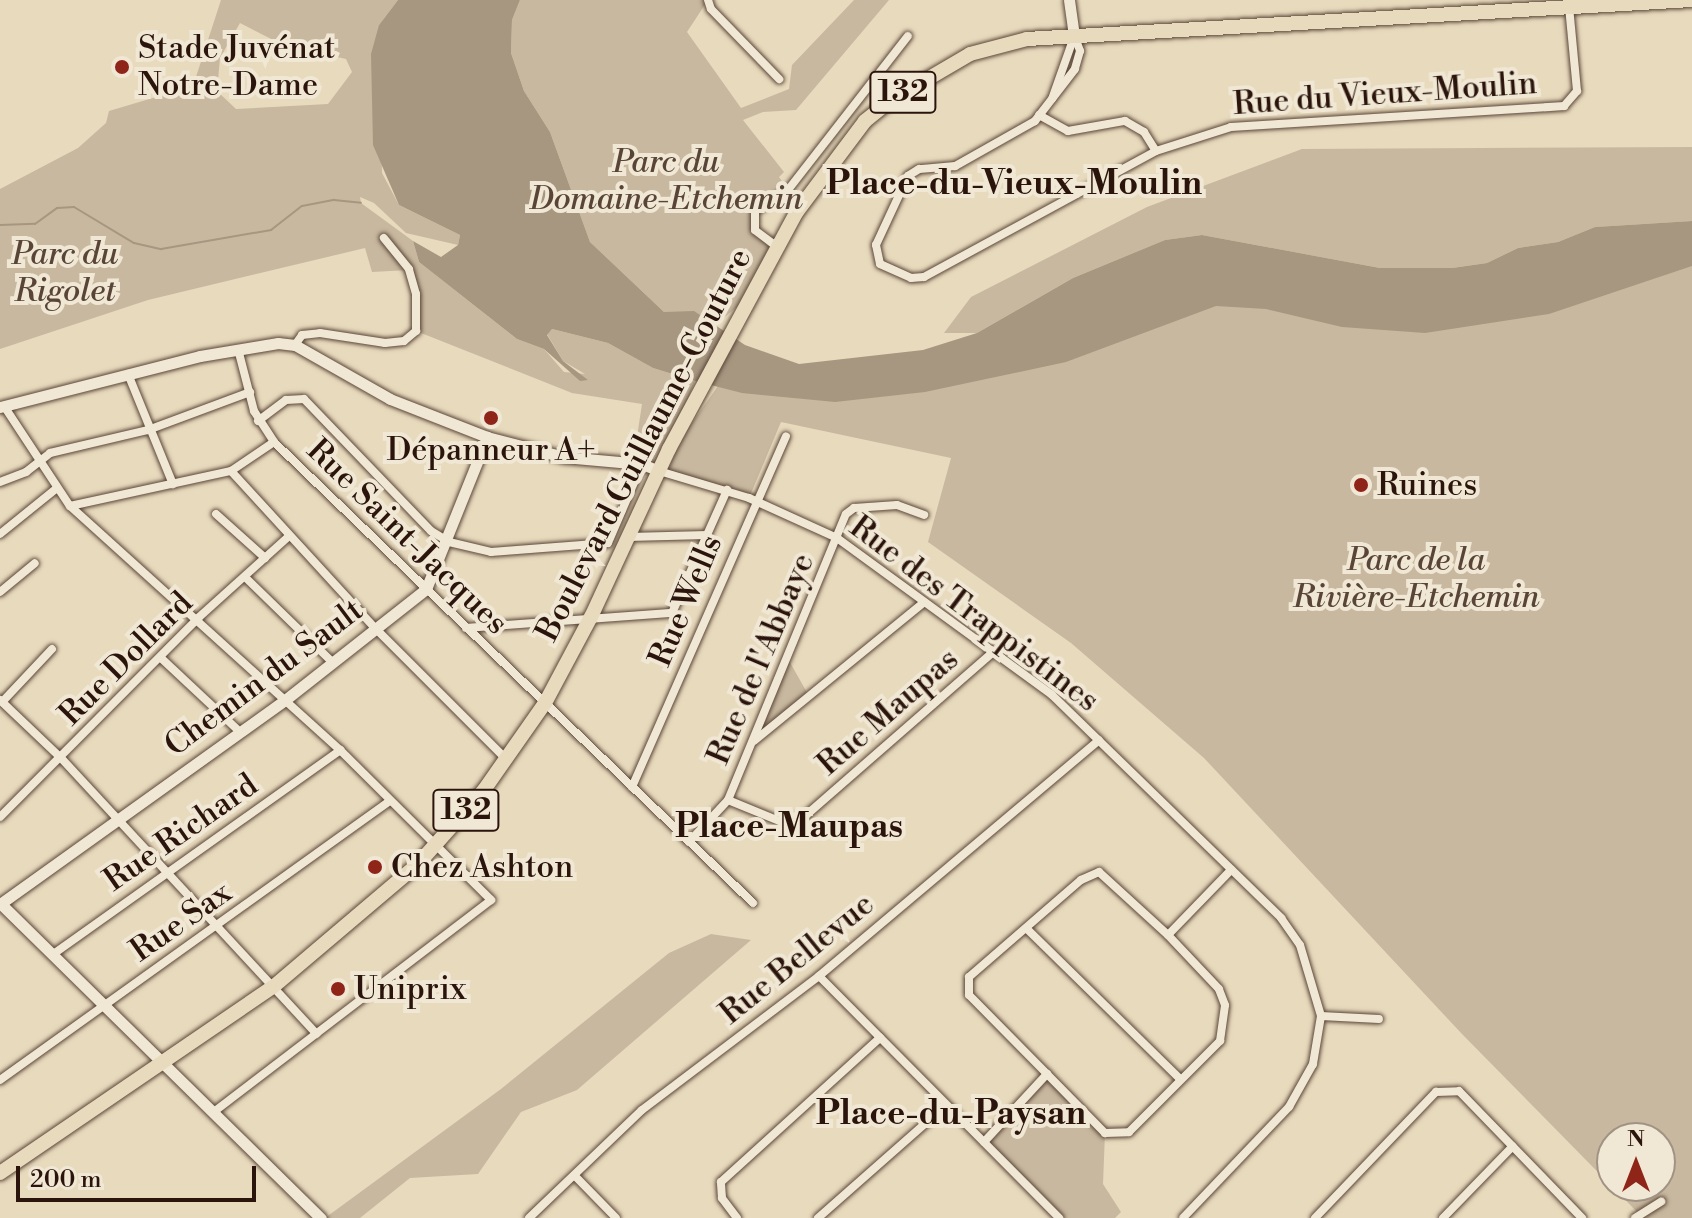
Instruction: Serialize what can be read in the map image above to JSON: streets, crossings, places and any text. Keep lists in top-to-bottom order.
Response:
{
  "streets": {
    "main road": ["132", "Boulevard Guillaume-Couture"],
    "street": [
      "Rue du Vieux-Moulin",
      "Rue Saint-Jacques",
      "Rue Wells",
      "Rue des Trappistines",
      "Rue Dollard",
      "Rue de l'Abbaye",
      "Chemin du Sault",
      "Rue Maupas",
      "Rue Richard",
      "Rue Sax",
      "Rue Bellevue"
    ]
  },
  "crossings": [
    ["Rue du Vieux-Moulin", "Boulevard Guillaume-Couture"],
    ["Boulevard Guillaume-Couture", "Rue Saint-Jacques"],
    ["Boulevard Guillaume-Couture", "Rue des Trappistines"],
    ["Rue Saint-Jacques", "Rue Wells"],
    ["Rue Saint-Jacques", "Rue de l'Abbaye"],
    ["Rue Saint-Jacques", "Chemin du Sault"],
    ["Rue Wells", "Rue des Trappistines"],
    ["Rue des Trappistines", "Rue de l'Abbaye"],
    ["Rue des Trappistines", "Rue Maupas"],
    ["Rue des Trappistines", "Rue Bellevue"],
    ["Rue de l'Abbaye", "Rue Maupas"]
  ],
  "districts": ["Place-du-Vieux-Moulin", "Place-Maupas", "Place-du-Paysan"],
  "parks": ["Parc du Domaine-Etchemin", "Parc du Rigolet", "Parc de la Rivière-Etchemin"],
  "places": [
    "Stade Juvénat Notre-Dame",
    "Dépanneur A+",
    "Ruines",
    "Chez Ashton",
    "Uniprix"
  ],
  "scale_bar": "200 m",
  "north": "top"
}
